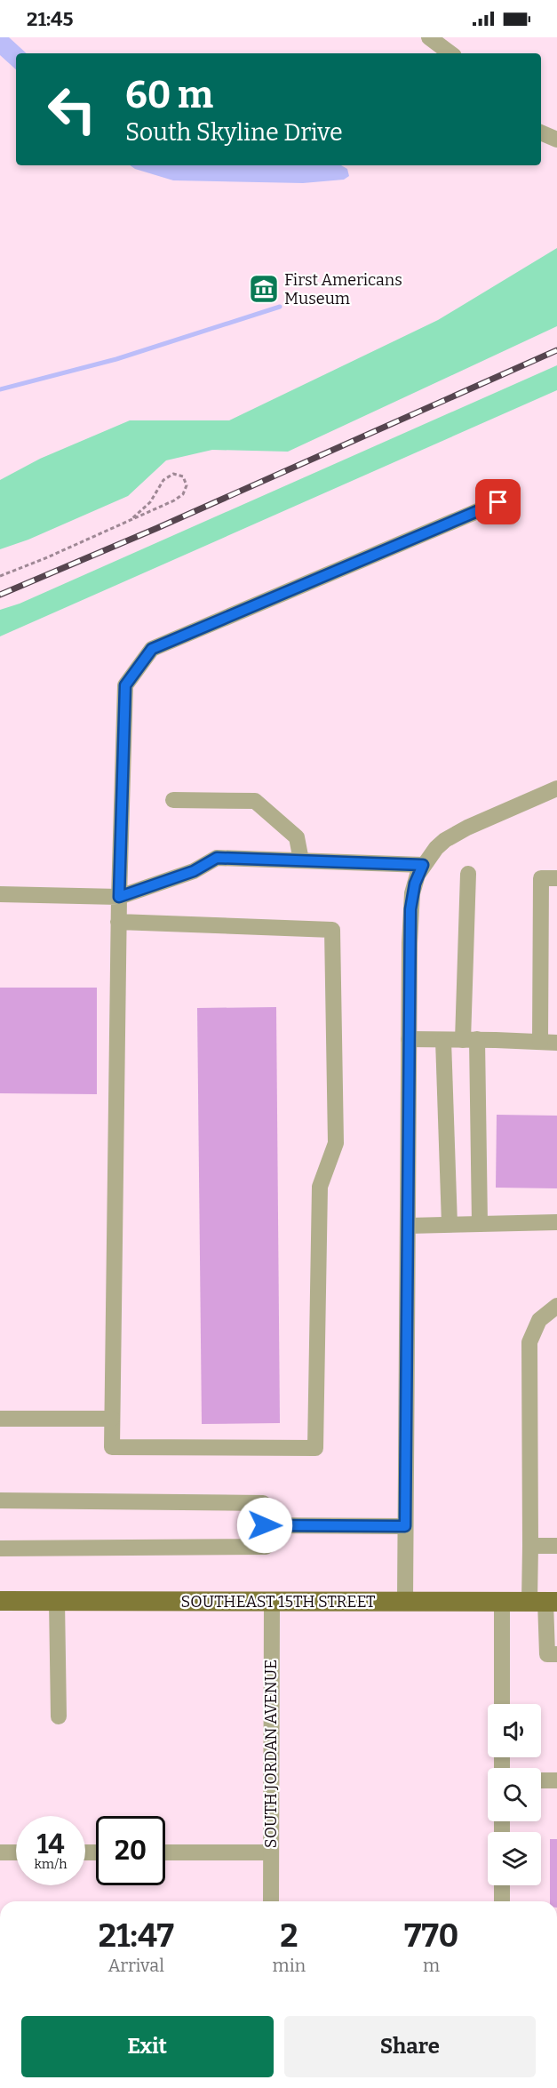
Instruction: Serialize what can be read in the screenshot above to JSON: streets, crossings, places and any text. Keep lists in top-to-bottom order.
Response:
{
  "streets": {
    "main road": ["SOUTHEAST 15TH STREET"],
    "street": ["SOUTH JORDAN AVENUE"]
  },
  "crossings": [
    ["SOUTHEAST 15TH STREET", "SOUTH JORDAN AVENUE"]
  ],
  "places": {
    "museum": ["First Americans Museum"]
  },
  "page": {
    "status": "21:45",
    "turn": ["60 m", "South Skyline Drive"],
    "speed": "14 km/h",
    "limit": "20",
    "eta": [
      "21:47",
      "Arrival",
      "2",
      "min",
      "770",
      "m"
    ],
    "buttons": ["Exit", "Share"]
  }
}
